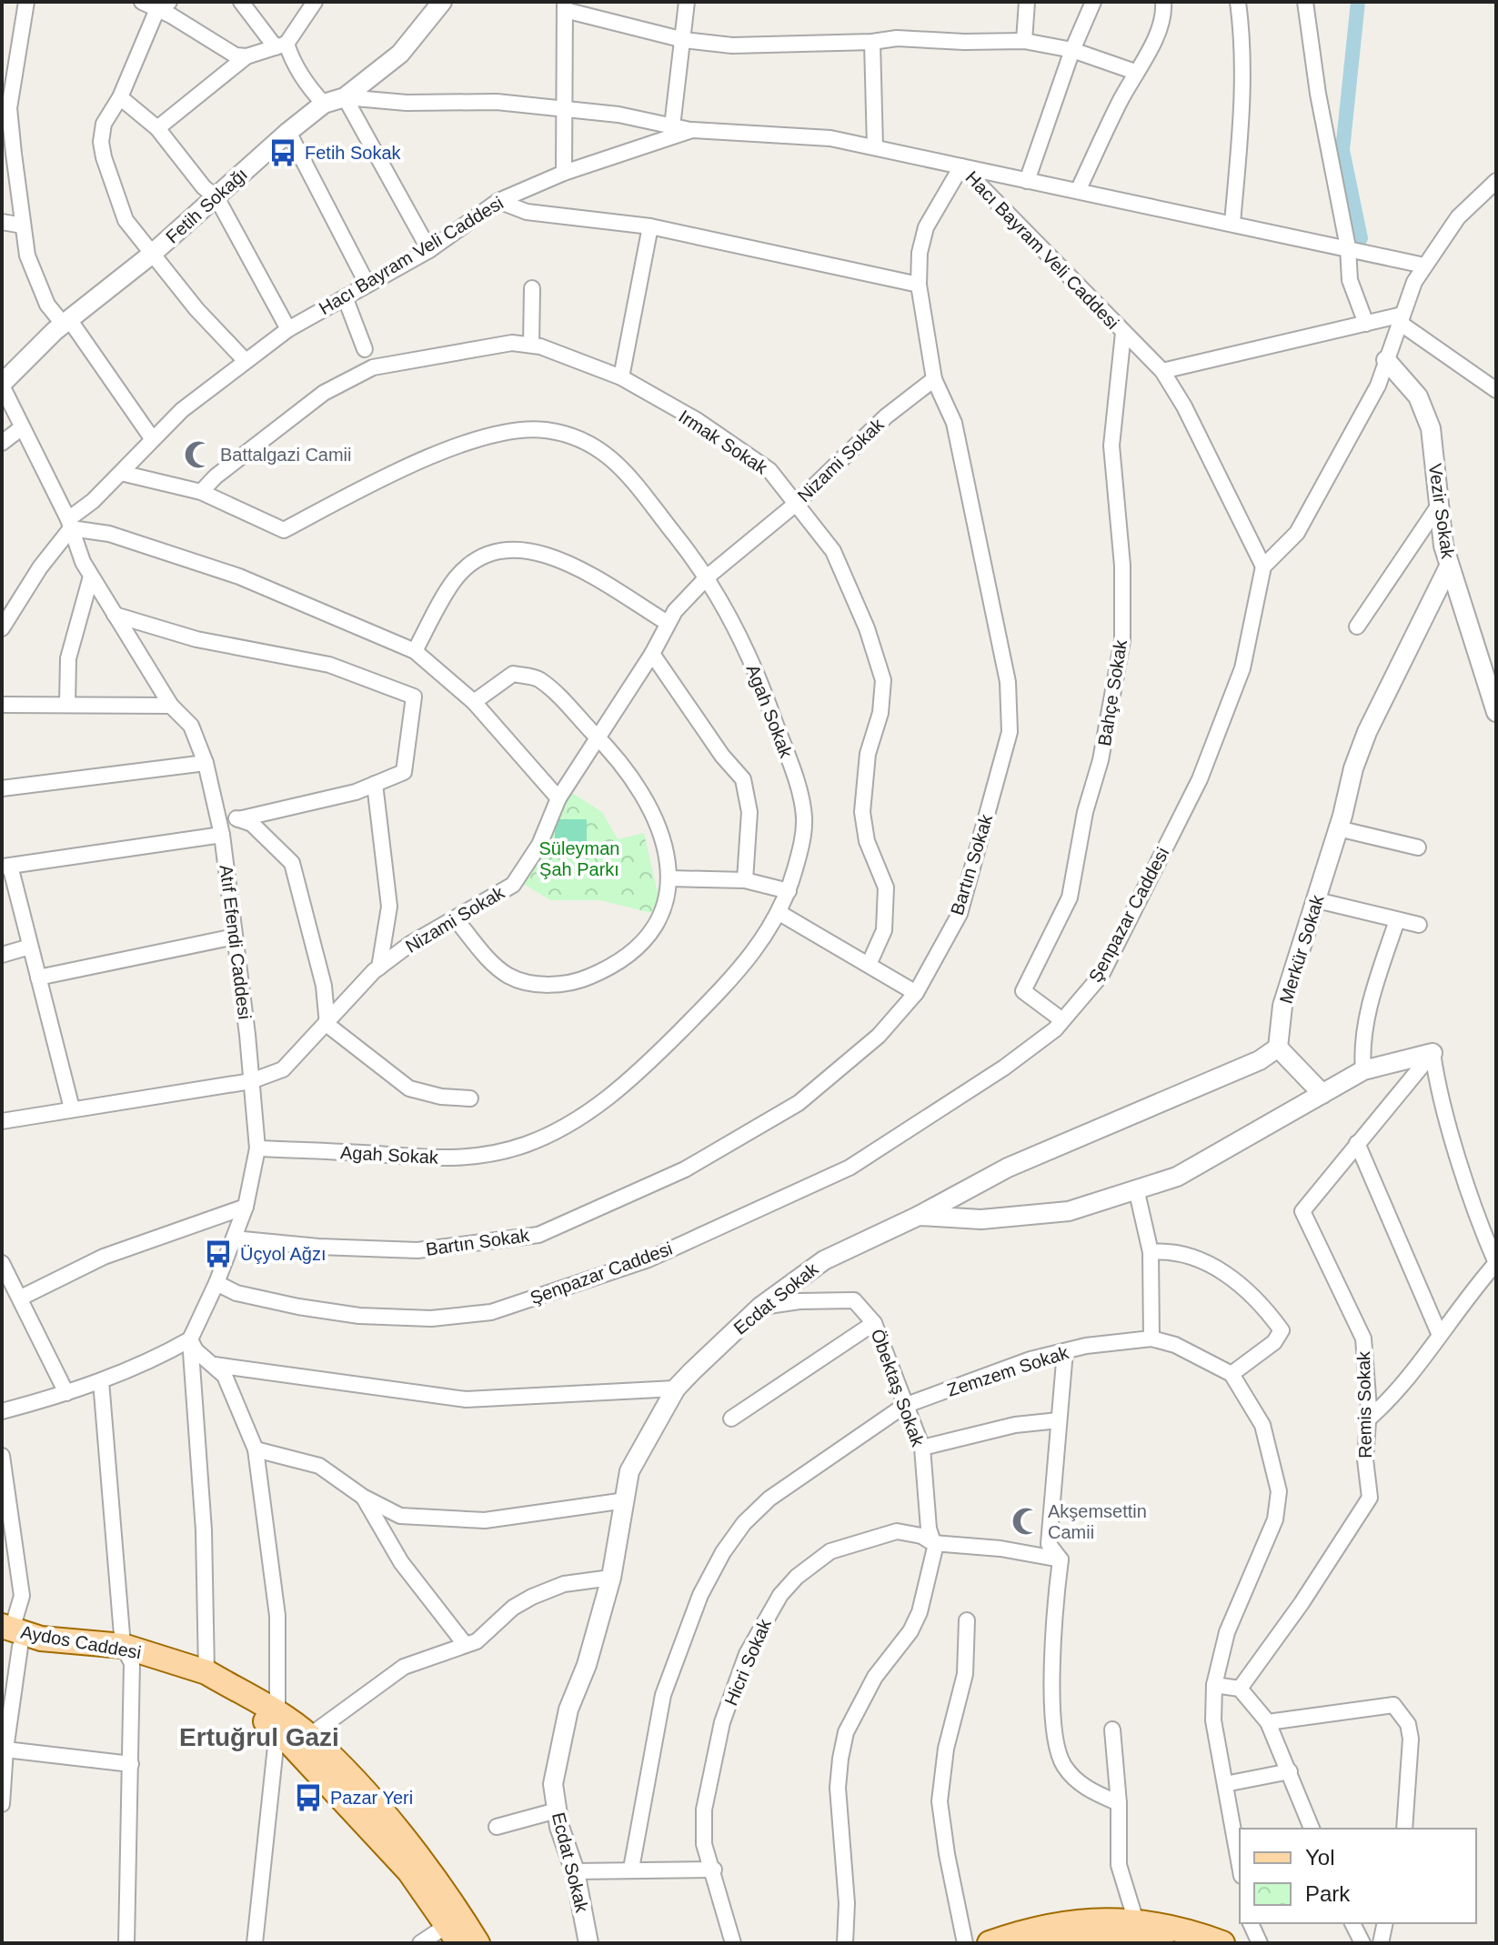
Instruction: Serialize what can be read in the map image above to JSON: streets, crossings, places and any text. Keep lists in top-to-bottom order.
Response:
{
  "streets": {
    "main road": ["Aydos Caddesi"],
    "street": [
      "Fetih Sokağı",
      "Hacı Bayram Veli Caddesi",
      "Irmak Sokak",
      "Nizami Sokak",
      "Vezir Sokak",
      "Bahçe Sokak",
      "Agah Sokak",
      "Bartın Sokak",
      "Şenpazar Caddesi",
      "Atıf Efendi Caddesi",
      "Merkür Sokak",
      "Ecdat Sokak",
      "Zemzem Sokak",
      "Öbektaş Sokak",
      "Remis Sokak",
      "Hicri Sokak"
    ]
  },
  "crossings": [
    ["Fetih Sokağı", "Atıf Efendi Caddesi"],
    ["Hacı Bayram Veli Caddesi", "Bahçe Sokak"],
    ["Hacı Bayram Veli Caddesi", "Agah Sokak"],
    ["Hacı Bayram Veli Caddesi", "Bartın Sokak"],
    ["Hacı Bayram Veli Caddesi", "Şenpazar Caddesi"],
    ["Hacı Bayram Veli Caddesi", "Atıf Efendi Caddesi"],
    ["Irmak Sokak", "Nizami Sokak"],
    ["Irmak Sokak", "Agah Sokak"],
    ["Nizami Sokak", "Agah Sokak"],
    ["Nizami Sokak", "Bartın Sokak"],
    ["Nizami Sokak", "Atıf Efendi Caddesi"],
    ["Vezir Sokak", "Merkür Sokak"],
    ["Bahçe Sokak", "Şenpazar Caddesi"],
    ["Agah Sokak", "Atıf Efendi Caddesi"],
    ["Bartın Sokak", "Atıf Efendi Caddesi"],
    ["Şenpazar Caddesi", "Atıf Efendi Caddesi"],
    ["Ecdat Sokak", "Öbektaş Sokak"],
    ["Ecdat Sokak", "Remis Sokak"],
    ["Zemzem Sokak", "Öbektaş Sokak"],
    ["Öbektaş Sokak", "Hicri Sokak"]
  ],
  "districts": ["Ertuğrul Gazi"],
  "parks": ["Süleyman Şah Parkı"],
  "places": {
    "bus stop": ["Fetih Sokak", "Üçyol Ağzı", "Pazar Yeri"],
    "mosque": ["Battalgazi Camii", "Akşemsettin Camii"]
  },
  "legend": ["Yol", "Park"]
}
